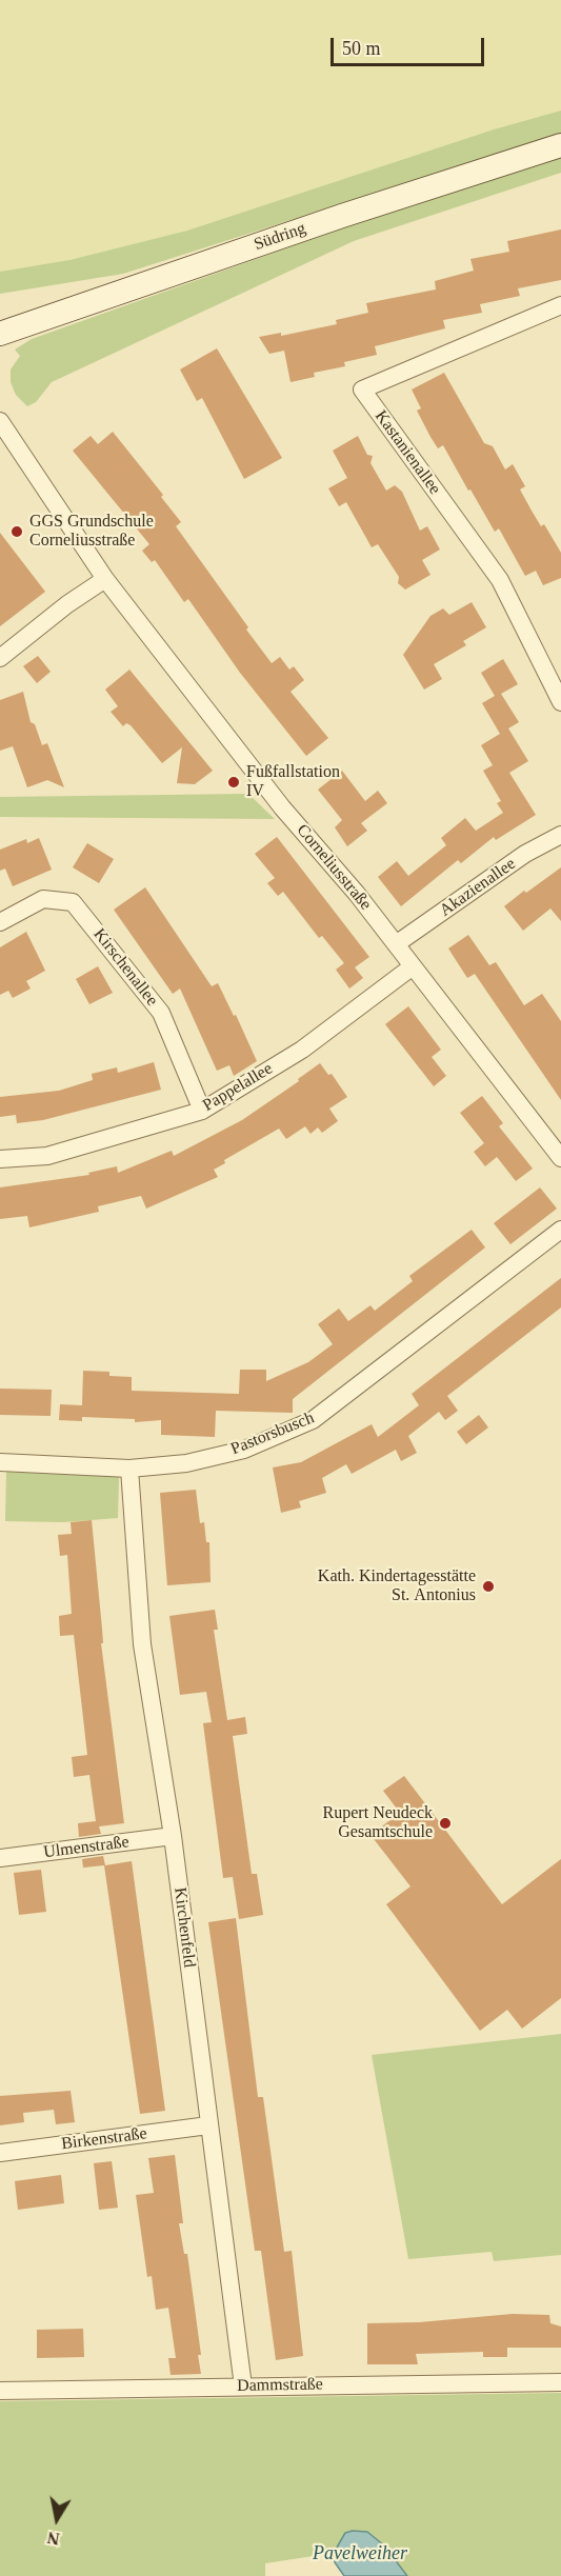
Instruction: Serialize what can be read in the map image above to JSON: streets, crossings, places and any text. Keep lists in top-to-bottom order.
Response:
{
  "streets": {
    "main road": ["Südring"],
    "street": [
      "Kastanienallee",
      "Corneliusstraße",
      "Akazienallee",
      "Kirschenallee",
      "Pappelallee",
      "Pastorsbusch",
      "Ulmenstraße",
      "Kirchenfeld",
      "Birkenstraße",
      "Dammstraße"
    ]
  },
  "crossings": [
    ["Corneliusstraße", "Akazienallee"],
    ["Corneliusstraße", "Pappelallee"],
    ["Kirschenallee", "Pappelallee"],
    ["Pastorsbusch", "Kirchenfeld"],
    ["Ulmenstraße", "Kirchenfeld"],
    ["Kirchenfeld", "Birkenstraße"],
    ["Kirchenfeld", "Dammstraße"]
  ],
  "water": ["Pavelweiher"],
  "places": [
    "GGS Grundschule Corneliusstraße",
    "Fußfallstation IV",
    "Kath. Kindertagesstätte St. Antonius",
    "Rupert Neudeck Gesamtschule"
  ],
  "scale_bar": "50 m",
  "north": "bottom"
}
